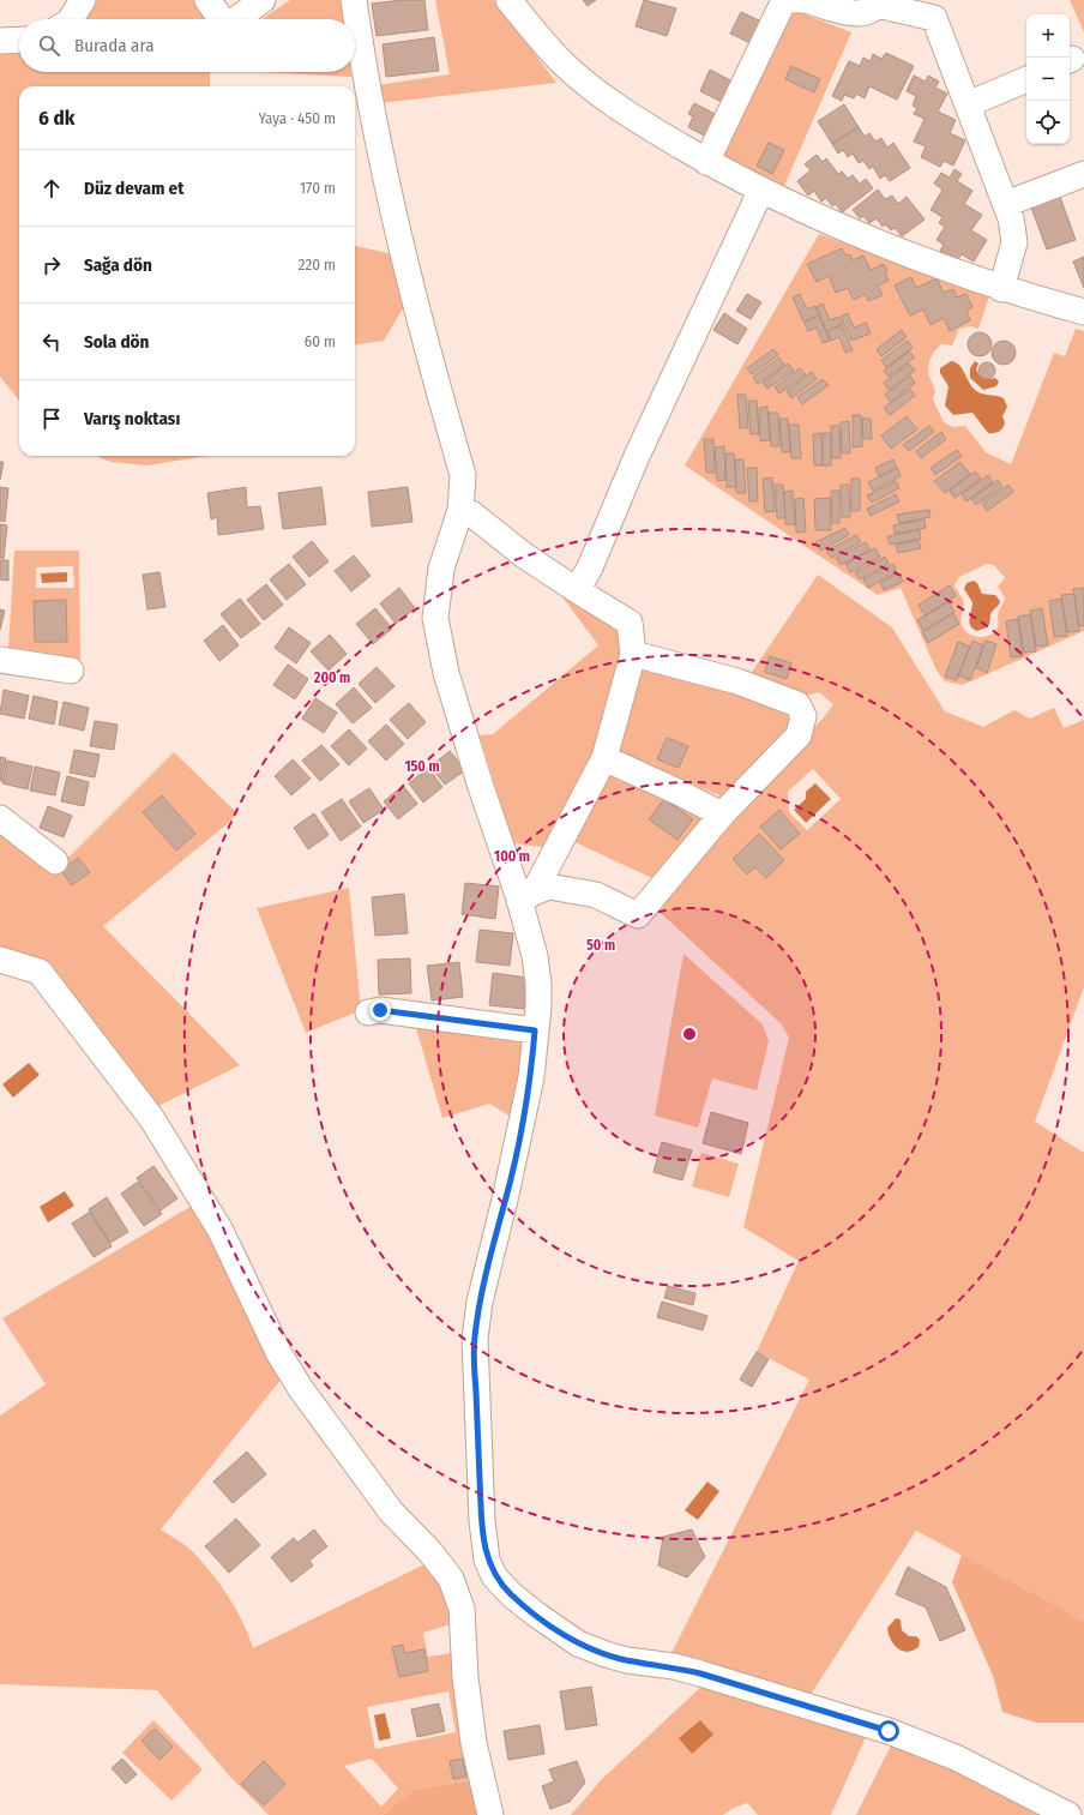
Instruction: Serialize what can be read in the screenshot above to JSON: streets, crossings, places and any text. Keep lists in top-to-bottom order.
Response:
{
  "page": {
    "map_buttons": ["+", "−"],
    "search": "Burada ara",
    "heading": ["6 dk", "Yaya · 450 m"],
    "list": [
      ["Düz devam et", "170 m"],
      ["Sağa dön", "220 m"],
      ["Sola dön", "60 m"],
      "Varış noktası"
    ]
  },
  "rings": [
    "200 m",
    "150 m",
    "100 m",
    "50 m"
  ]
}
